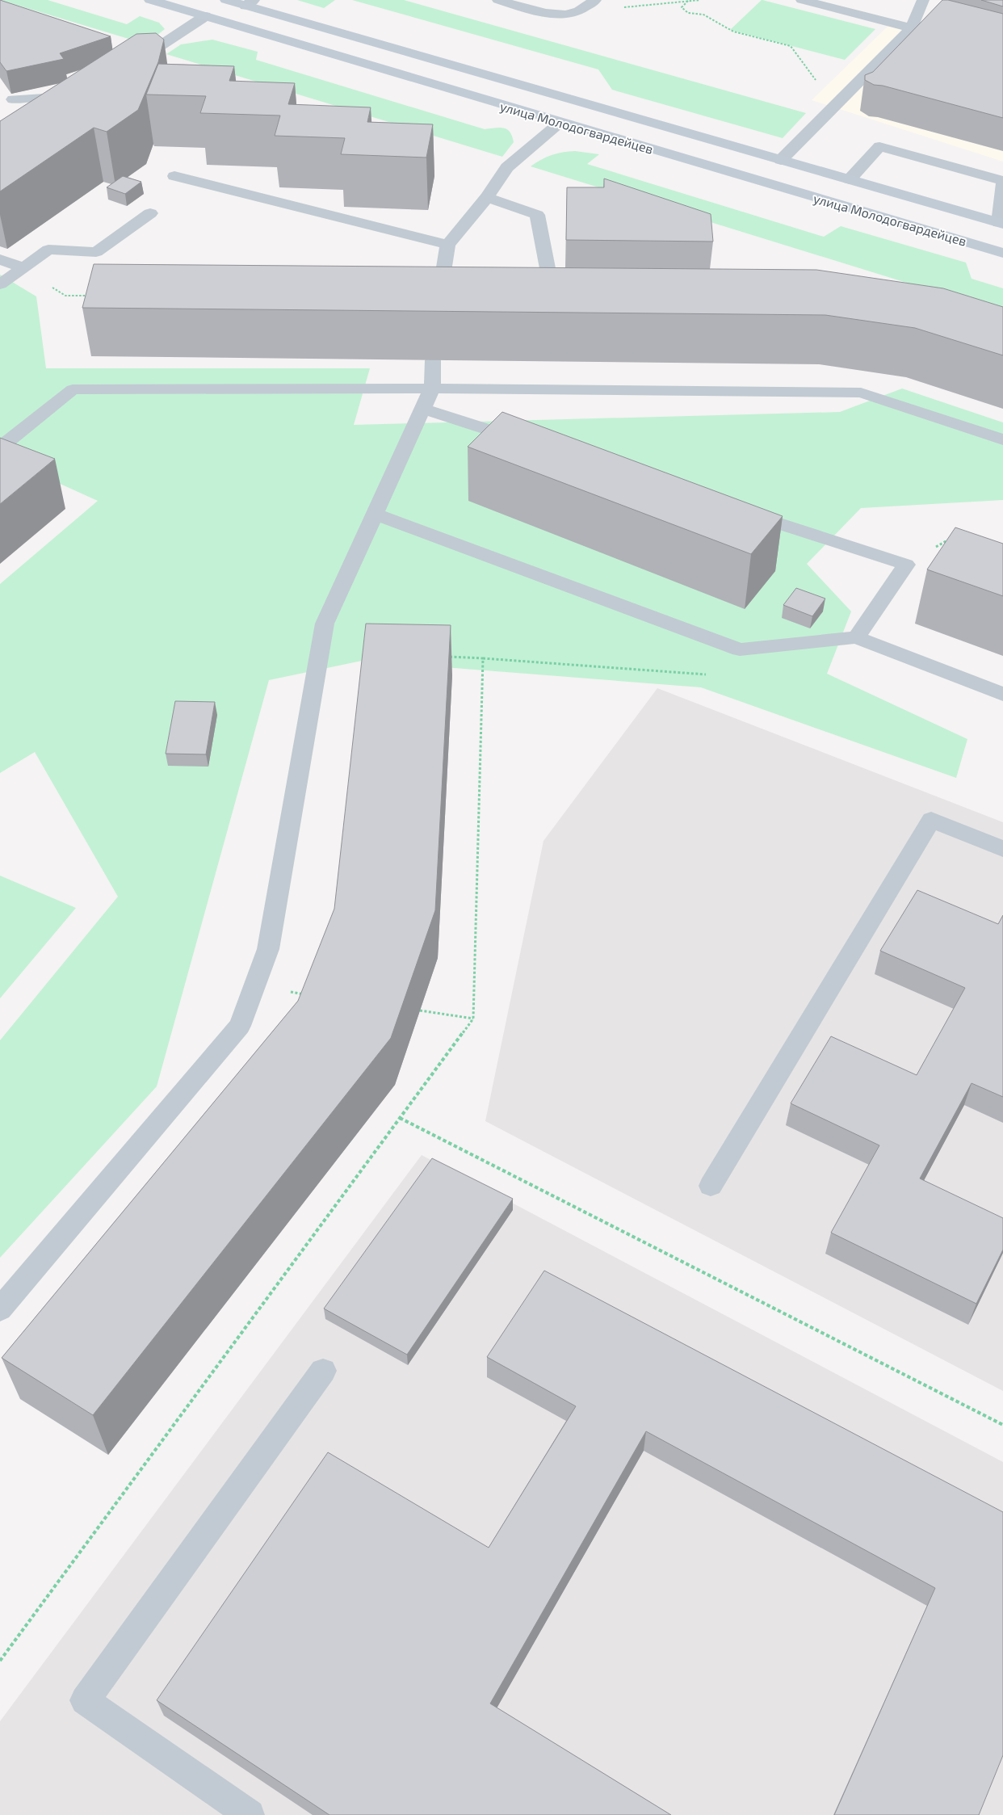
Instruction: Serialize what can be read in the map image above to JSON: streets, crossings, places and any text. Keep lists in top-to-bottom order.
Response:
{
  "streets": {
    "main road": ["улица Молодогвардейцев"]
  }
}
